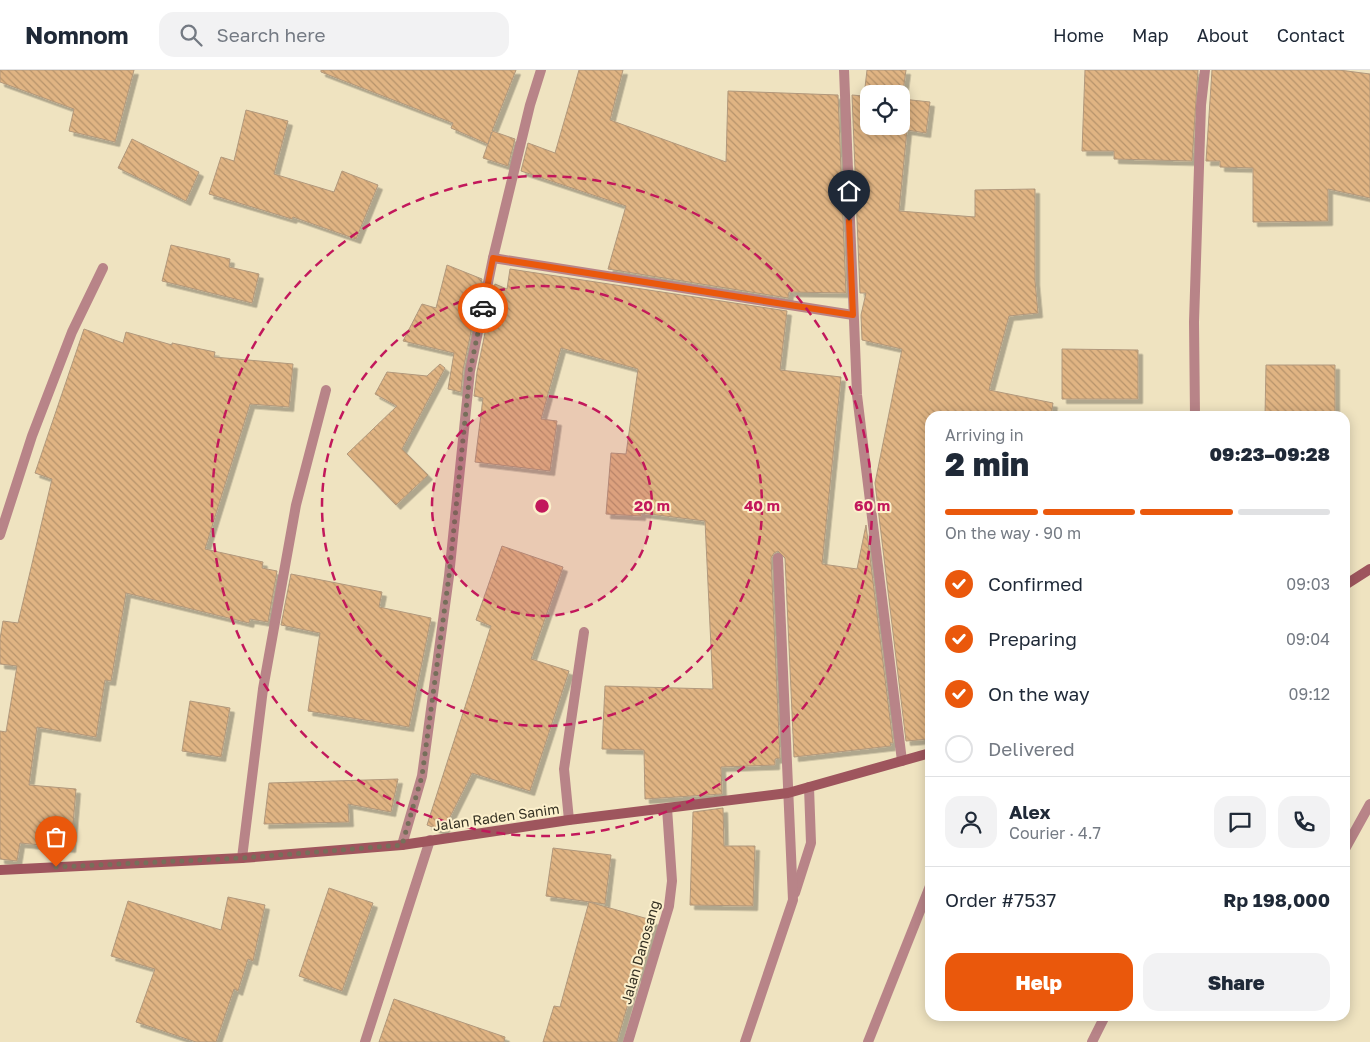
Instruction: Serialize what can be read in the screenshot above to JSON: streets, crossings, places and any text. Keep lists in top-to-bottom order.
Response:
{
  "streets": {
    "street": ["Jalan Raden Sanim", "Jalan Danosang"]
  },
  "crossings": [
    ["Jalan Raden Sanim", "Jalan Danosang"]
  ],
  "page": {
    "header": "Nomnom",
    "search": "Search here",
    "nav": [
      "Home",
      "Map",
      "About",
      "Contact"
    ],
    "heading": ["2 min", "Arriving in", "09:23–09:28"],
    "panel": [
      "Alex",
      "Courier · 4.7",
      "Order #7537",
      "Rp 198,000"
    ],
    "bar": "On the way · 90 m",
    "list": [
      ["Confirmed", "09:03"],
      ["Preparing", "09:04"],
      ["On the way", "09:12"],
      "Delivered"
    ],
    "buttons": ["Help", "Share"]
  },
  "rings": ["20 m", "40 m", "60 m"]
}
